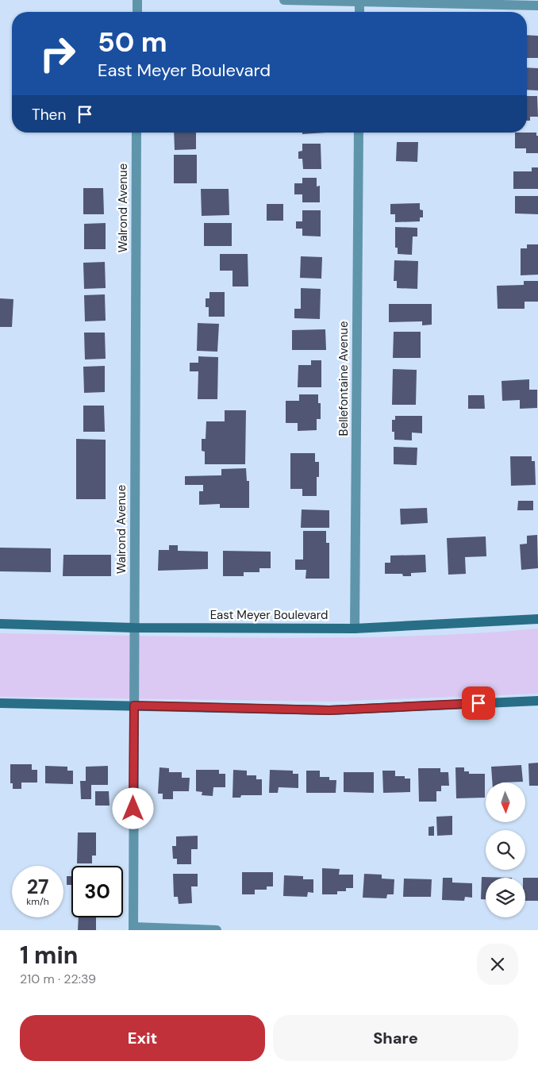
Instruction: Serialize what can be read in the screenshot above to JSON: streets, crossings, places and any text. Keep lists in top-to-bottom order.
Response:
{
  "streets": {
    "main road": ["East Meyer Boulevard"],
    "street": ["Walrond Avenue", "Bellefontaine Avenue"]
  },
  "crossings": [
    ["Walrond Avenue", "East Meyer Boulevard"],
    ["Bellefontaine Avenue", "East Meyer Boulevard"]
  ],
  "north": "bottom",
  "page": {
    "turn": ["50 m", "East Meyer Boulevard"],
    "then": "Then",
    "speed": "27 km/h",
    "limit": "30",
    "heading": ["1 min", "210 m · 22:39"],
    "buttons": ["Exit", "Share"]
  }
}
